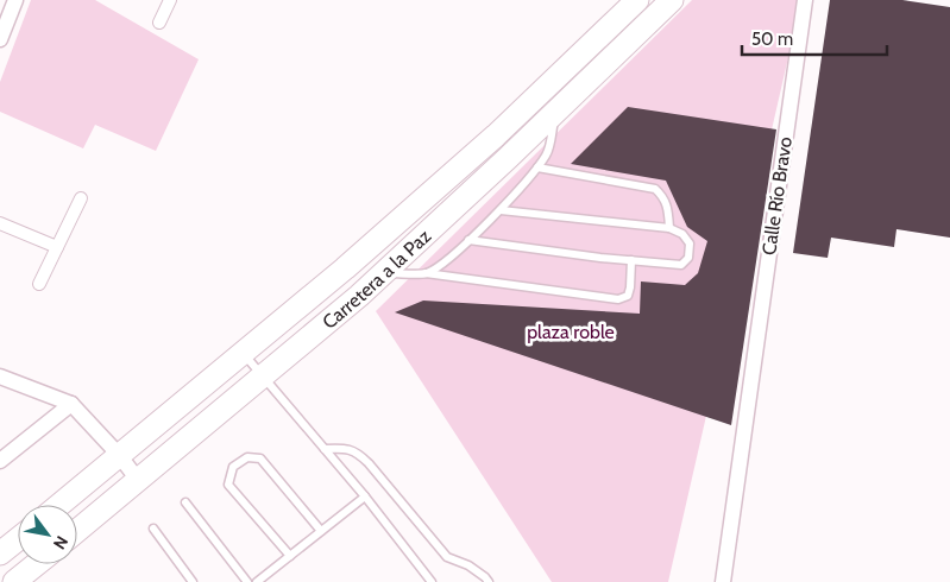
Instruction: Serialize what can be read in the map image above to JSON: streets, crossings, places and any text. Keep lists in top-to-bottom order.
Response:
{
  "streets": {
    "main road": ["Carretera a la Paz"],
    "street": ["Calle Río Bravo"]
  },
  "parks": ["plaza roble"],
  "scale_bar": "50 m",
  "north": "bottom right"
}
